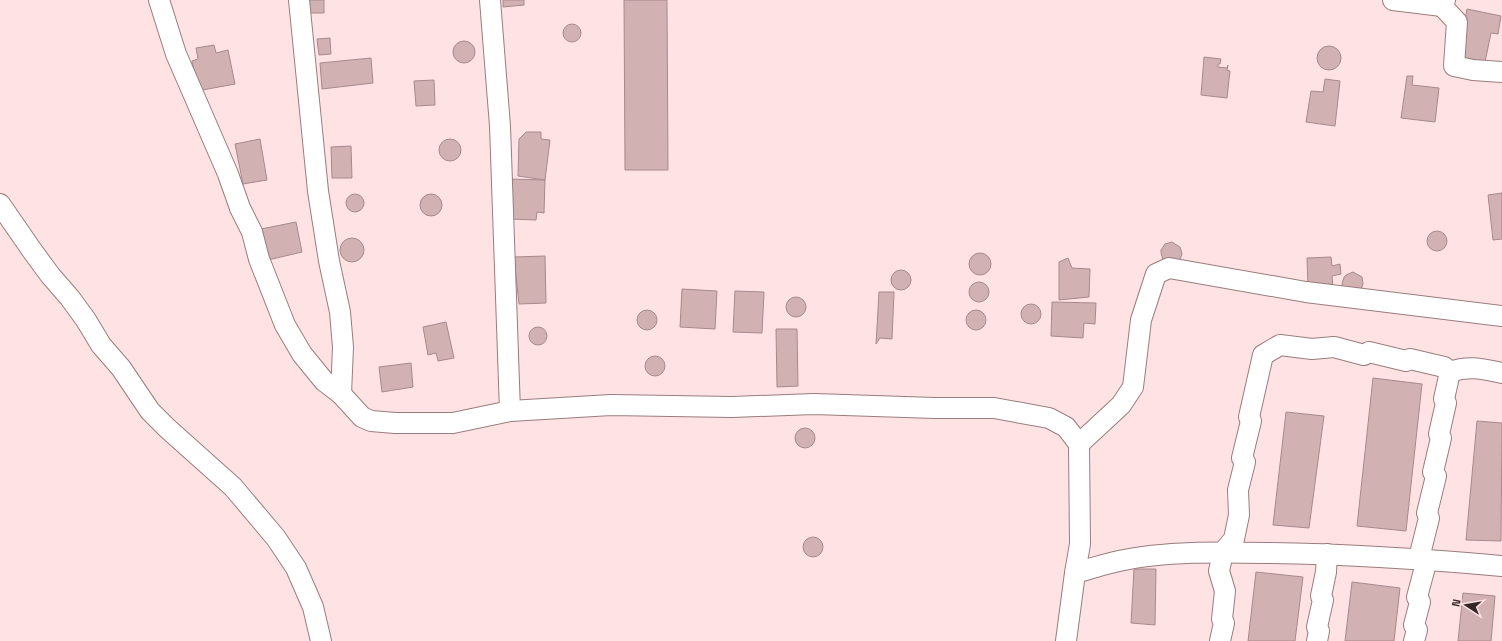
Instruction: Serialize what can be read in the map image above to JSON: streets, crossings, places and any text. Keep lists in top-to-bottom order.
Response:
{
  "north": "left"
}
